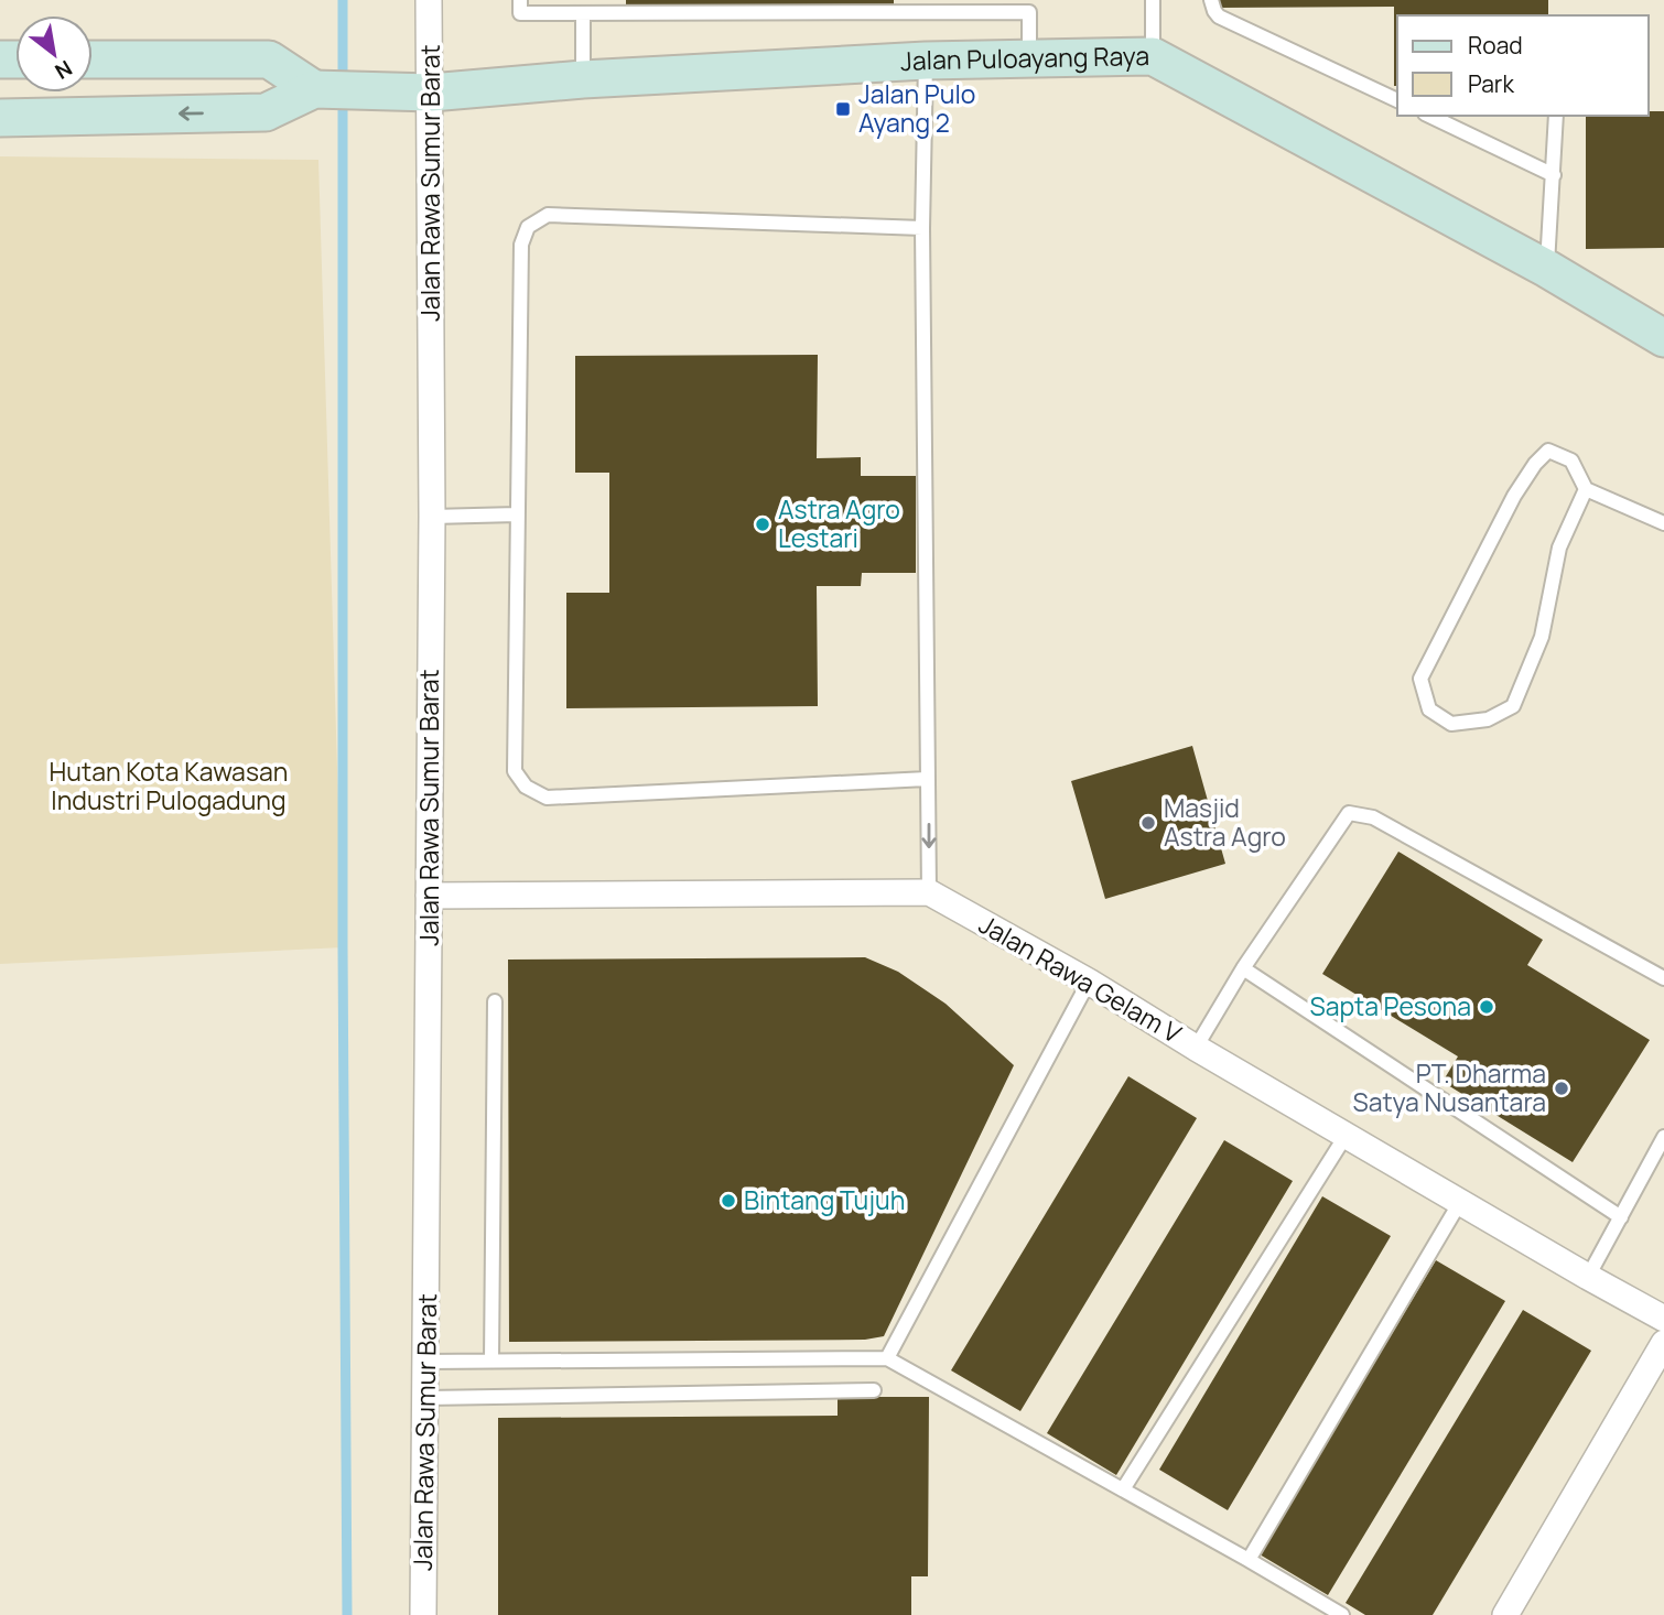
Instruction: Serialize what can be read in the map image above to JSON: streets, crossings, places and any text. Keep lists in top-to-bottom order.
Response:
{
  "streets": {
    "street": ["Jalan Puloayang Raya", "Jalan Rawa Sumur Barat", "Jalan Rawa Gelam V"]
  },
  "crossings": [
    ["Jalan Puloayang Raya", "Jalan Rawa Sumur Barat"],
    ["Jalan Rawa Sumur Barat", "Jalan Rawa Gelam V"]
  ],
  "parks": ["Hutan Kota Kawasan Industri Pulogadung"],
  "places": {
    "transit": ["Jalan Pulo Ayang 2"],
    "other": [
      "Astra Agro Lestari",
      "Masjid Astra Agro",
      "Sapta Pesona",
      "PT. Dharma Satya Nusantara",
      "Bintang Tujuh"
    ]
  },
  "legend": ["Road", "Park"],
  "north": "bottom right"
}
